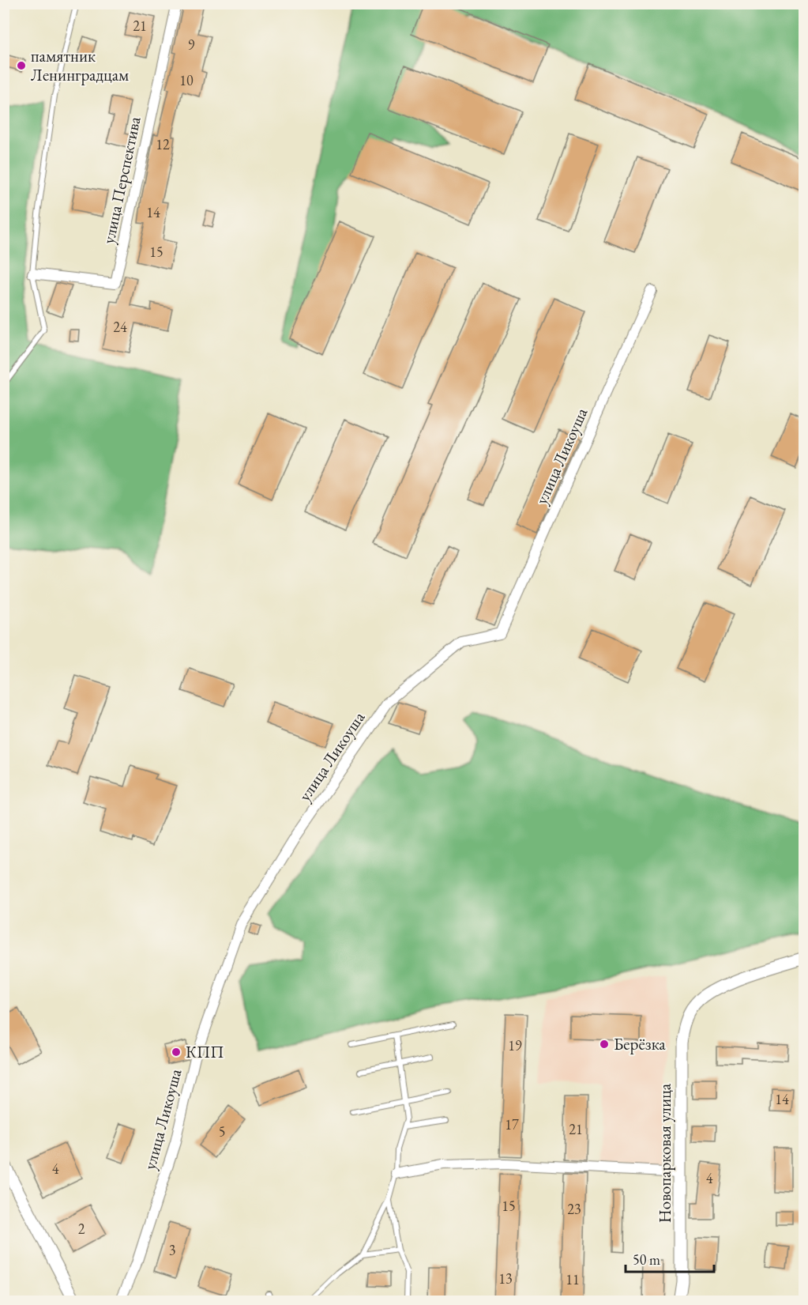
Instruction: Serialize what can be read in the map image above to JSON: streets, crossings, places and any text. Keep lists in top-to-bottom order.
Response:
{
  "streets": {
    "street": ["улица Перспектива", "улица Ликоуша", "Новопарковая улица"]
  },
  "places": ["памятник Ленинградцам", "Берёзка", "КПП"],
  "house_numbers": [
    "21",
    "9",
    "10",
    "12",
    "14",
    "15",
    "24",
    "19",
    "14",
    "17",
    "21",
    "5",
    "4",
    "4",
    "15",
    "23",
    "2",
    "3",
    "13",
    "11"
  ],
  "scale_bar": "50 m"
}
